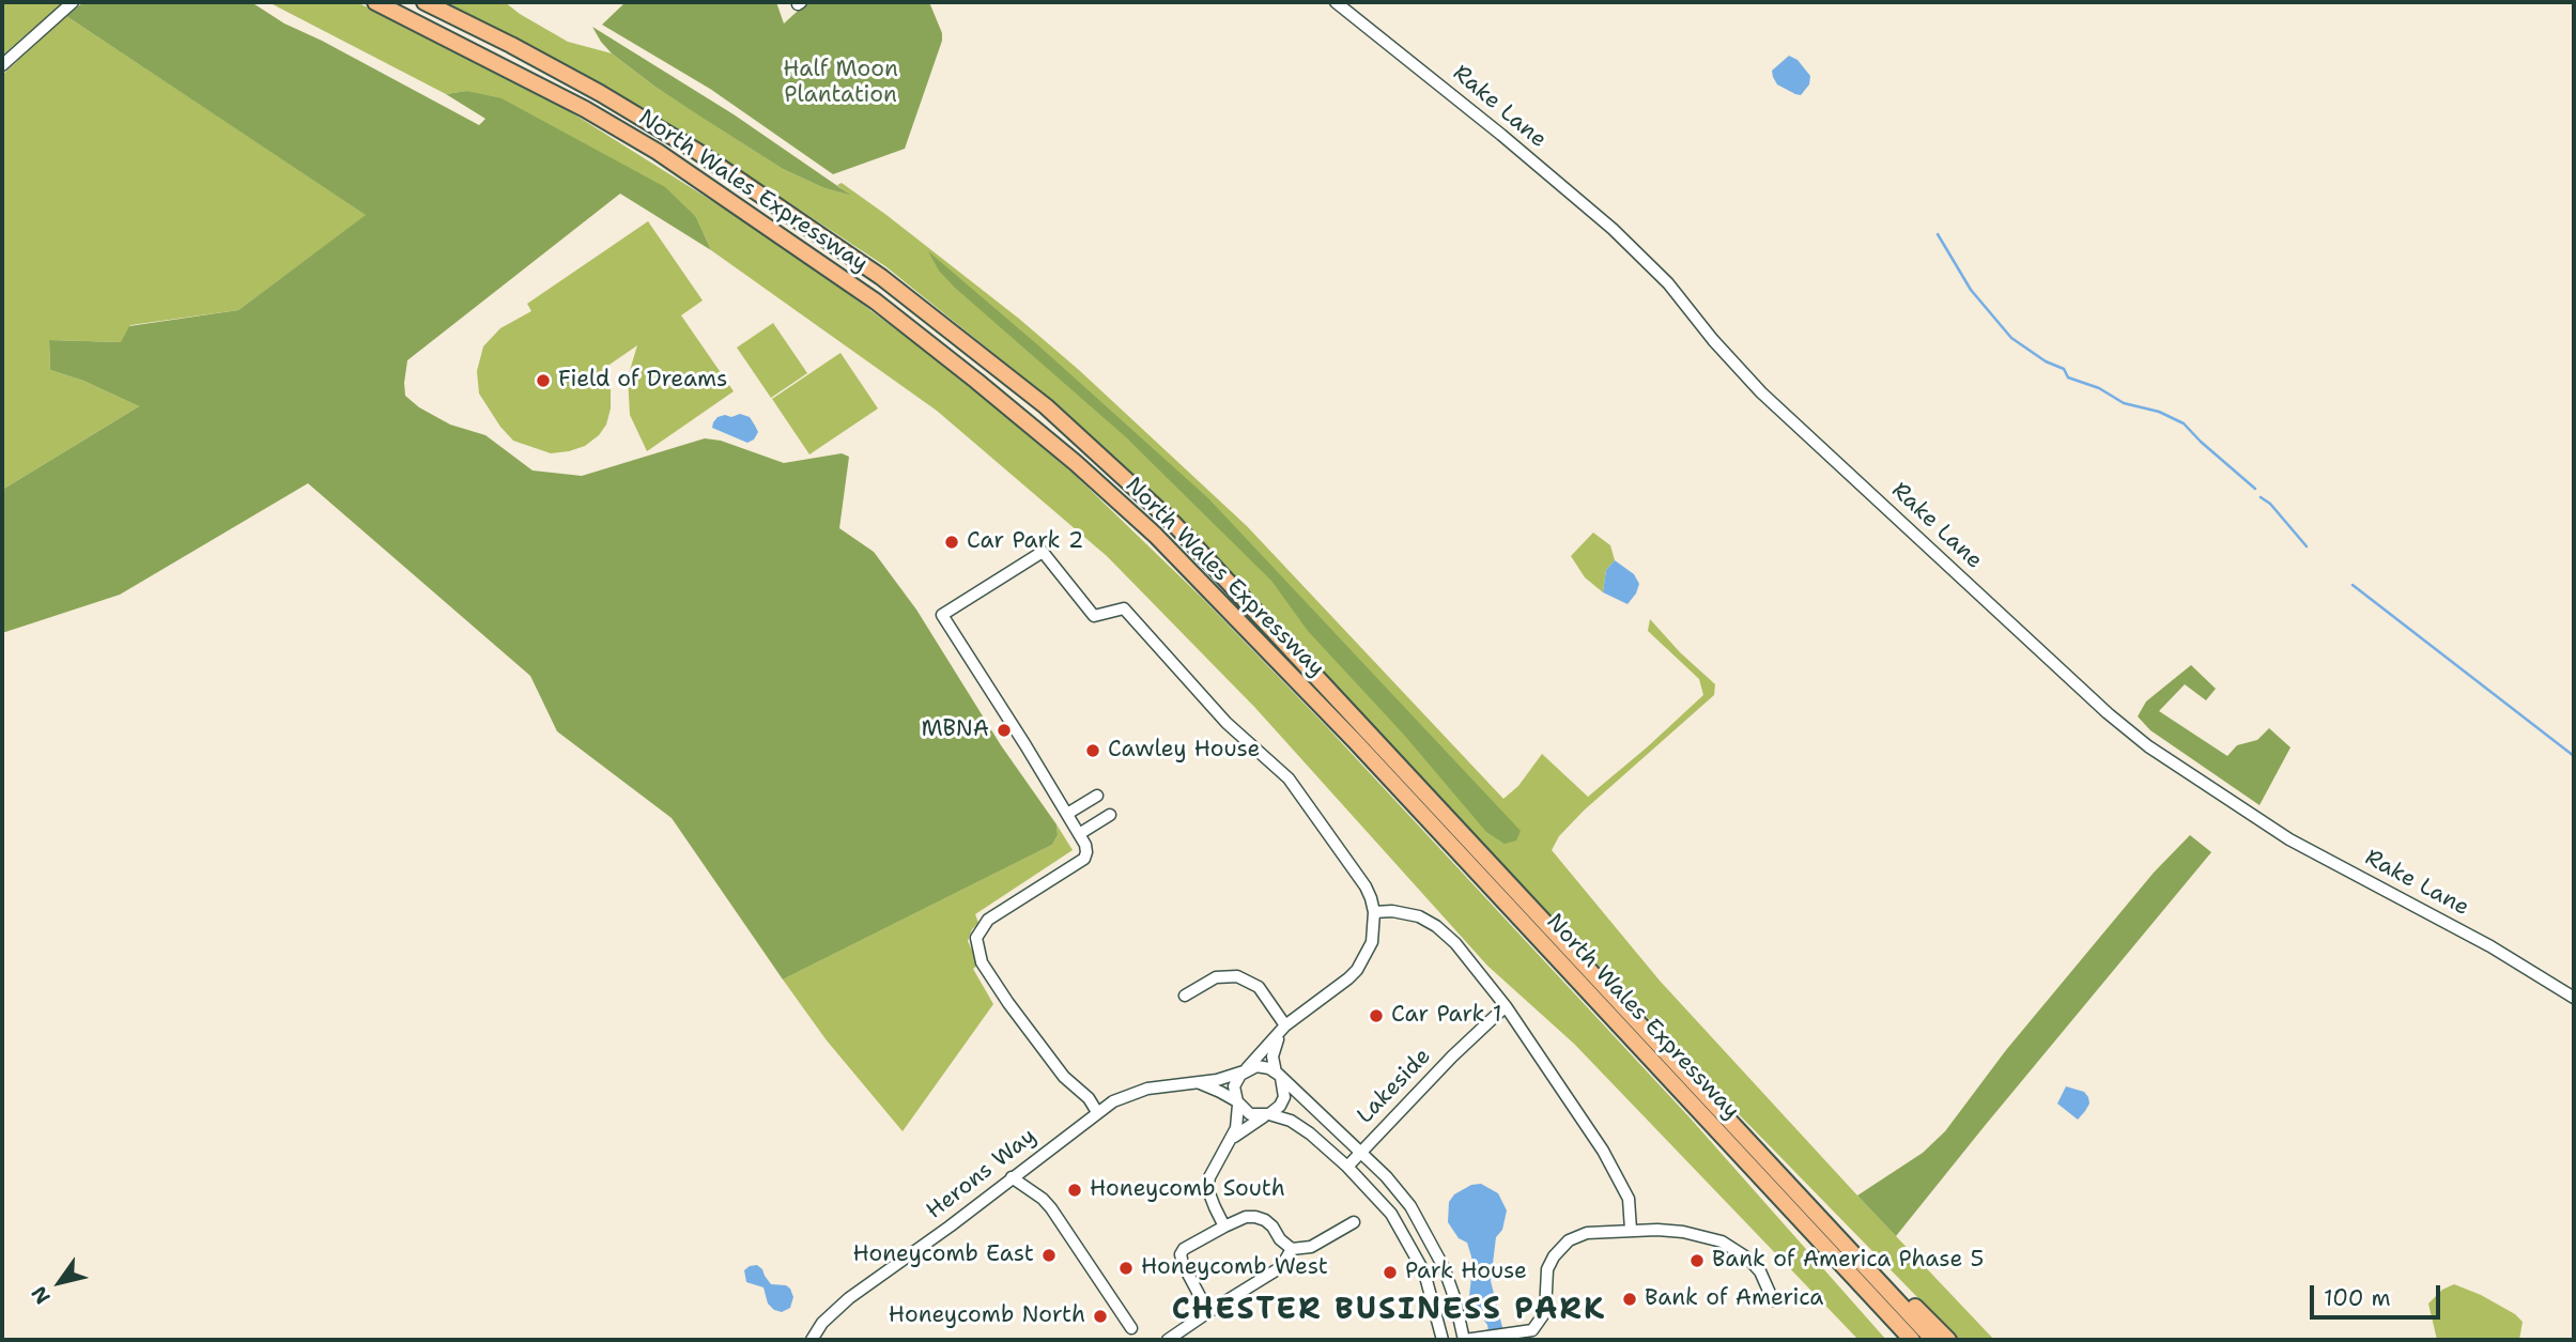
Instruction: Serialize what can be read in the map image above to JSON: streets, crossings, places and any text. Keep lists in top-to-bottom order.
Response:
{
  "streets": {
    "highway": ["North Wales Expressway"],
    "street": ["Rake Lane", "Lakeside", "Herons Way"]
  },
  "districts": ["CHESTER BUSINESS PARK"],
  "parks": ["Half Moon Plantation"],
  "places": [
    "Field of Dreams",
    "Car Park 2",
    "MBNA",
    "Cawley House",
    "Car Park 1",
    "Honeycomb South",
    "Honeycomb East",
    "Bank of America Phase 5",
    "Honeycomb West",
    "Park House",
    "Bank of America",
    "Honeycomb North"
  ],
  "scale_bar": "100 m",
  "north": "bottom left"
}
